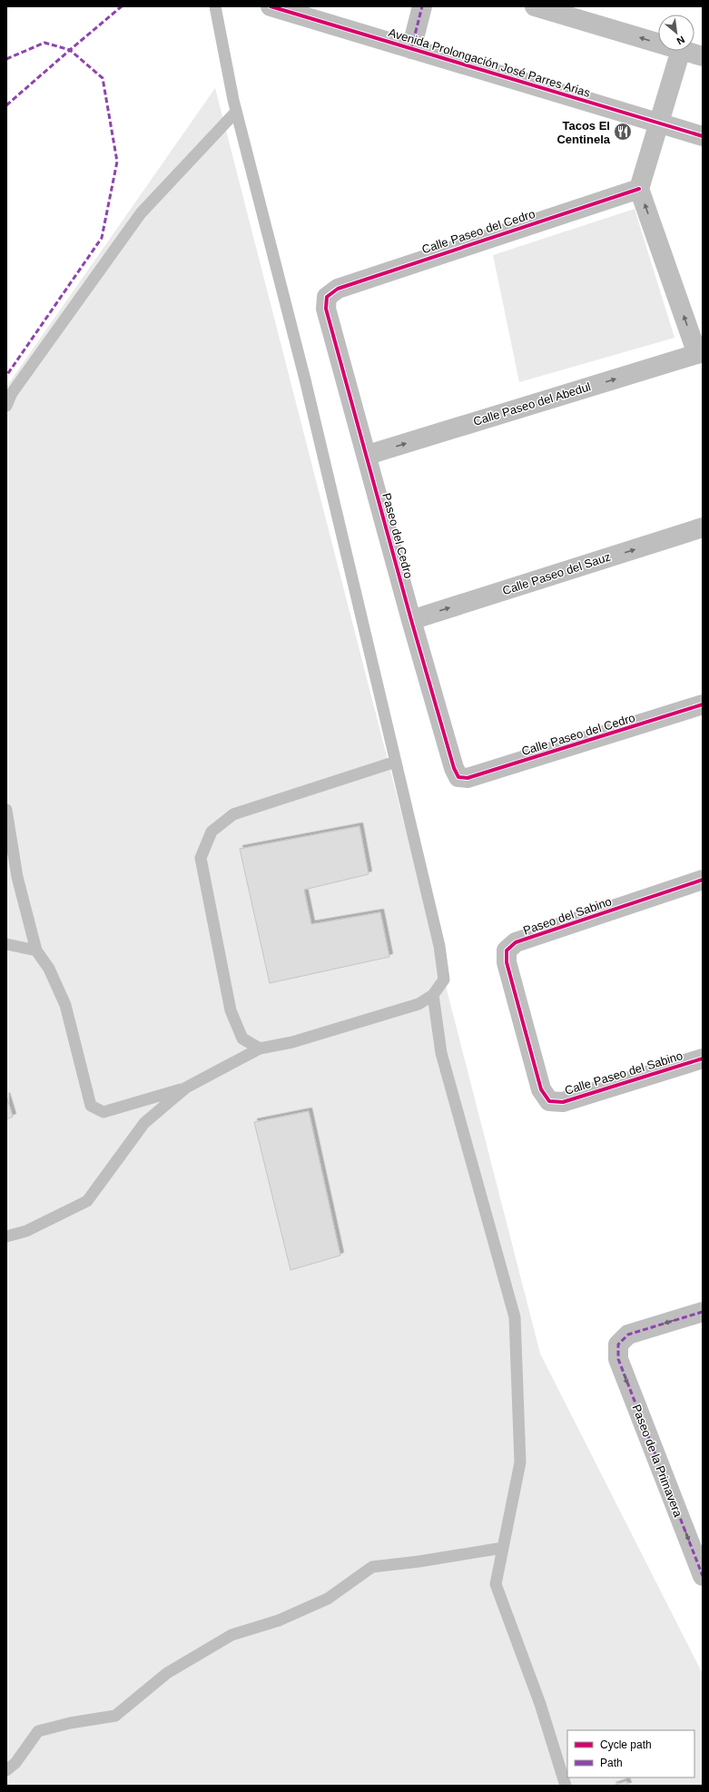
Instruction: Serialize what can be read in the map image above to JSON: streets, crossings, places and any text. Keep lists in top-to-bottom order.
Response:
{
  "streets": {
    "street": [
      "Avenida Prolongación José Parres Arias",
      "Calle Paseo del Cedro",
      "Calle Paseo del Abedul",
      "Paseo del Cedro",
      "Calle Paseo del Sauz",
      "Paseo del Sabino",
      "Calle Paseo del Sabino",
      "Paseo de la Primavera"
    ]
  },
  "crossings": [
    ["Calle Paseo del Cedro", "Paseo del Cedro"],
    ["Calle Paseo del Abedul", "Paseo del Cedro"],
    ["Paseo del Cedro", "Calle Paseo del Sauz"],
    ["Paseo del Sabino", "Calle Paseo del Sabino"]
  ],
  "one_way": ["Calle Paseo del Abedul", "Calle Paseo del Sauz"],
  "places": {
    "restaurant": ["Tacos El Centinela"]
  },
  "legend": ["Cycle path", "Path"],
  "north": "bottom right"
}
